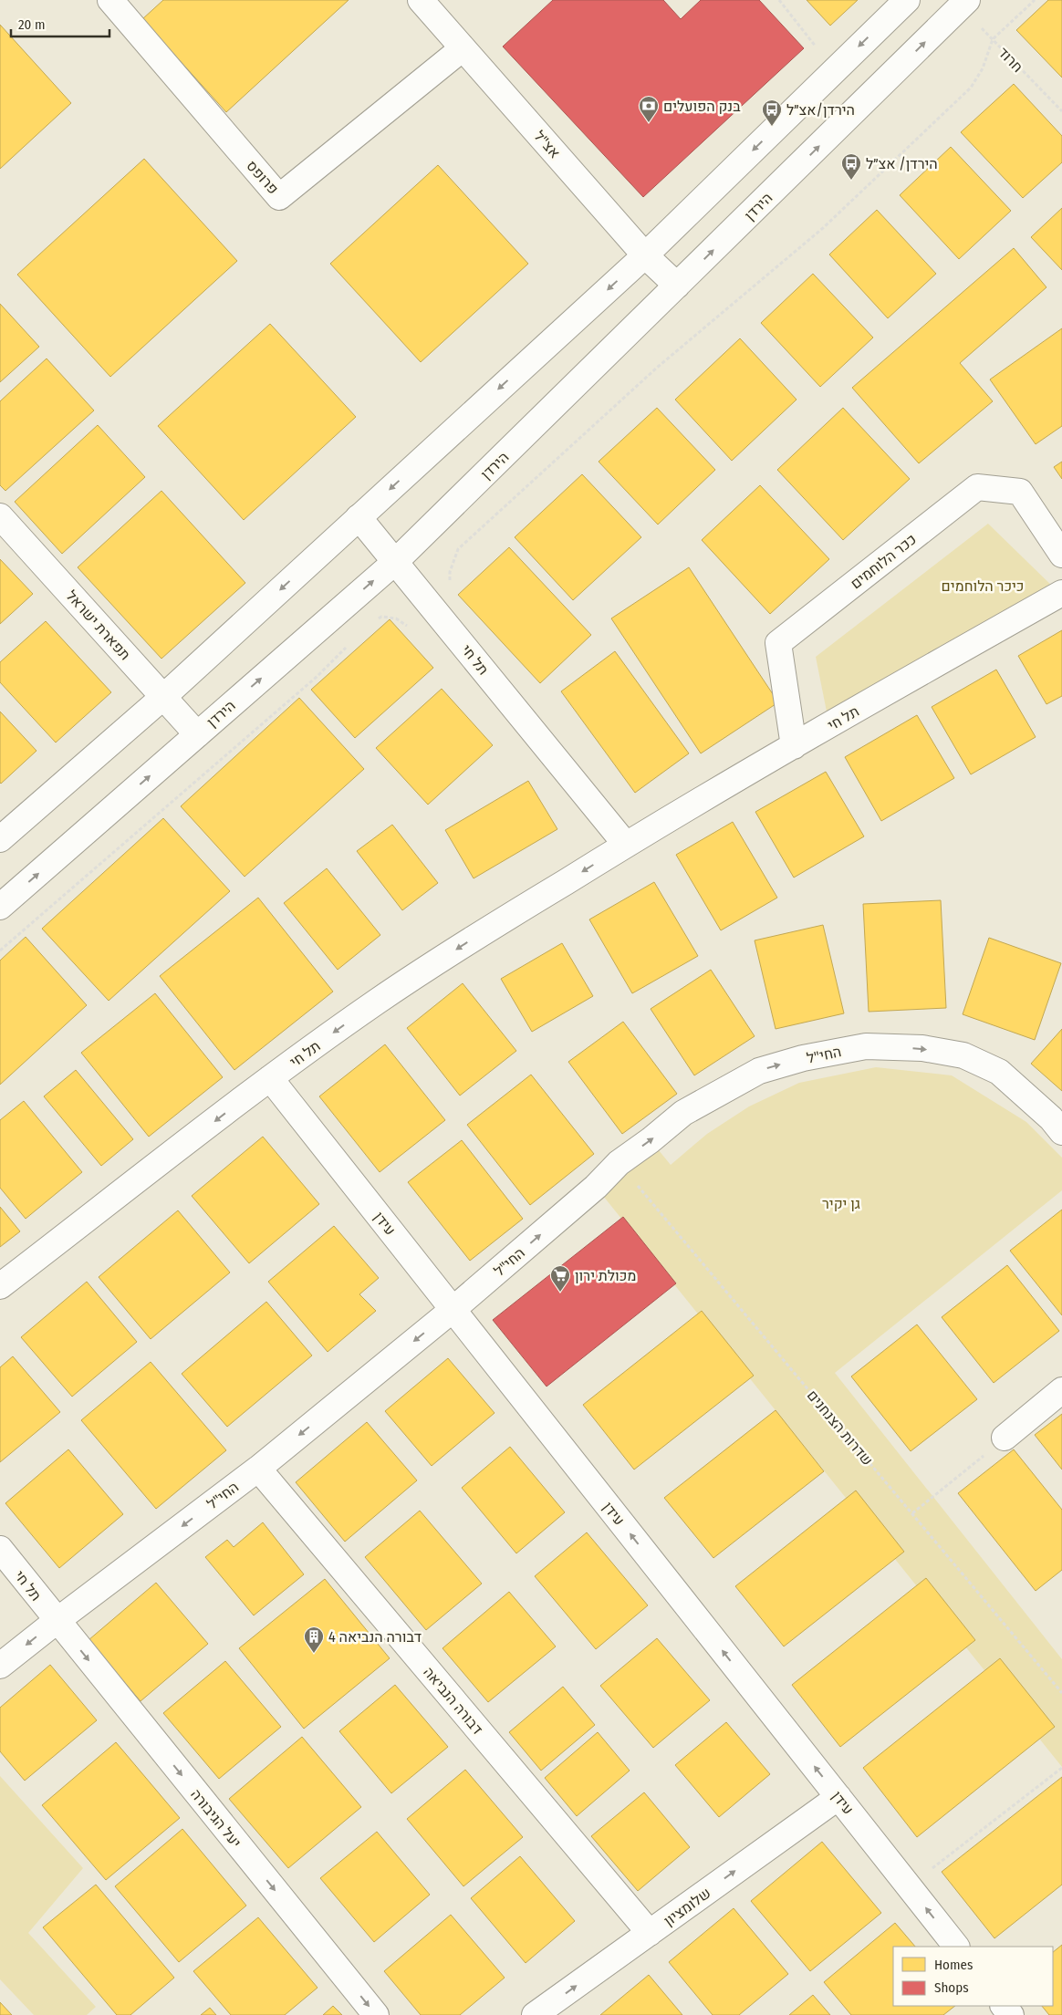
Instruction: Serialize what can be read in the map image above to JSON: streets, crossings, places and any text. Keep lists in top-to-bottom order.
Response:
{
  "streets": {
    "street": [
      "אצ\"ל",
      "פרופס",
      "הירדן",
      "ככר הלוחמים",
      "תפארת ישראל",
      "תל חי",
      "החי\"ל",
      "עידן",
      "דבורה הנביאה",
      "יעל הגיבורה",
      "שלומציון"
    ],
    "path": ["חרוד", "שדרות הצנחנים"]
  },
  "crossings": [
    ["חרוד", "הירדן"],
    ["אצ\"ל", "פרופס"],
    ["אצ\"ל", "הירדן"],
    ["הירדן", "תפארת ישראל"],
    ["הירדן", "תל חי"],
    ["ככר הלוחמים", "תל חי"],
    ["תל חי", "החי\"ל"],
    ["תל חי", "עידן"],
    ["תל חי", "יעל הגיבורה"],
    ["החי\"ל", "עידן"],
    ["החי\"ל", "שדרות הצנחנים"],
    ["החי\"ל", "דבורה הנביאה"],
    ["החי\"ל", "יעל הגיבורה"],
    ["עידן", "שלומציון"],
    ["דבורה הנביאה", "שלומציון"]
  ],
  "one_way": [
    "תל חי",
    "עידן",
    "יעל הגיבורה",
    "שלומציון"
  ],
  "parks": ["כיכר הלוחמים", "גן יקיר"],
  "places": {
    "bank": ["בנק הפועלים"],
    "bus stop": ["הירדן/אצ״ל", "הירדן/ אצ״ל"],
    "supermarket": ["מכולת ירון"],
    "building": ["דבורה הנביאה 4"]
  },
  "legend": ["Homes", "Shops"],
  "scale_bar": "20 m"
}
